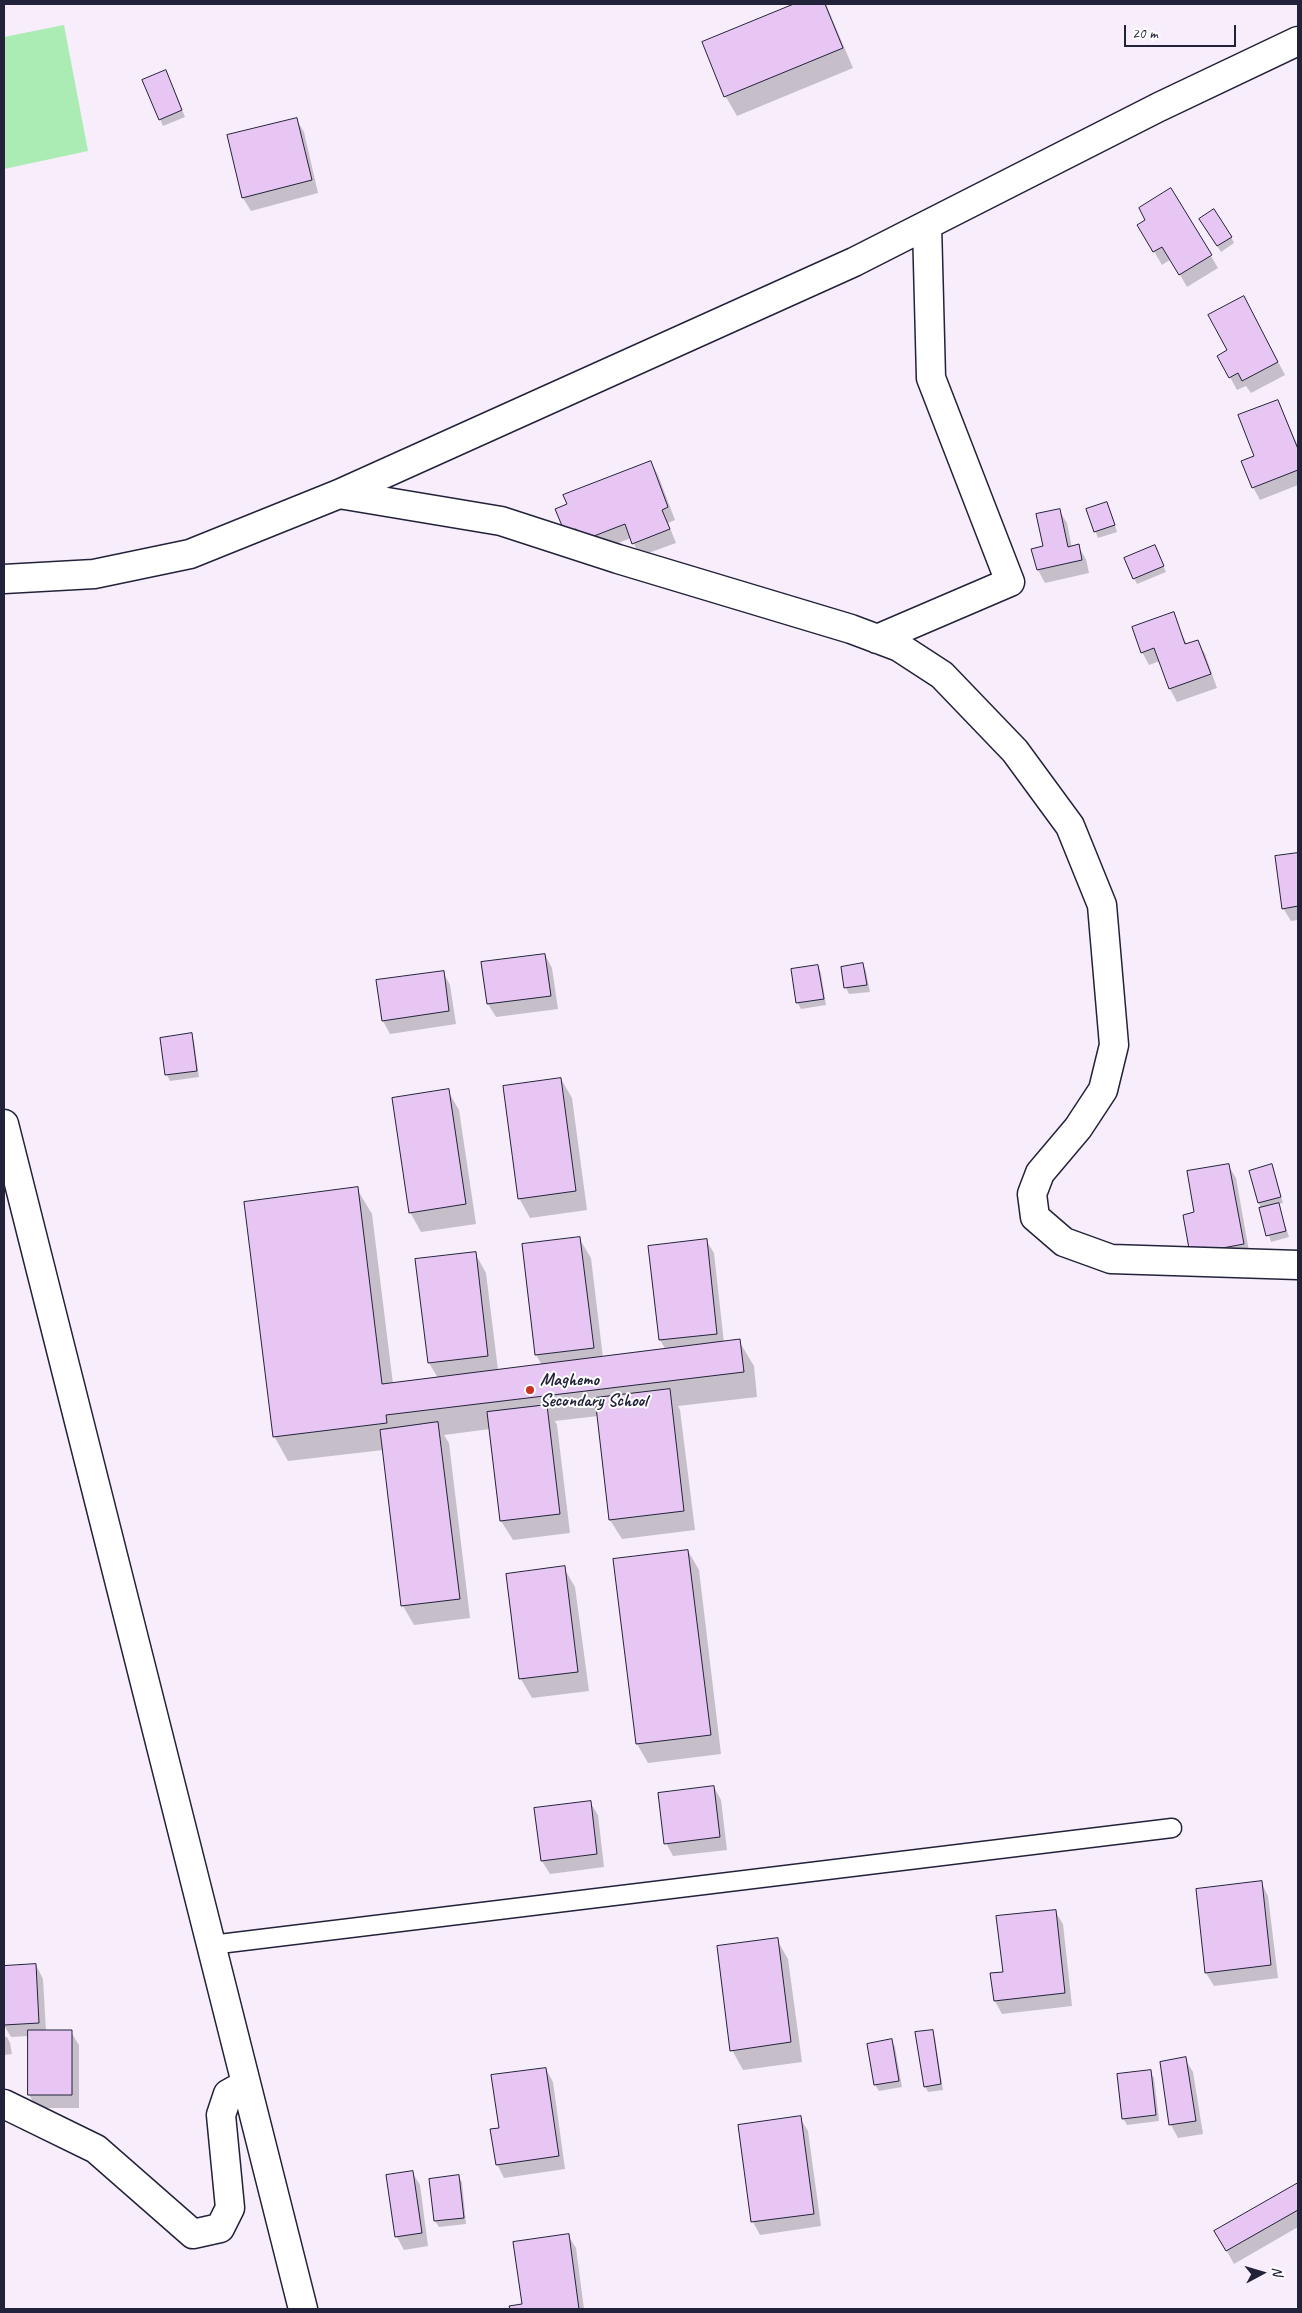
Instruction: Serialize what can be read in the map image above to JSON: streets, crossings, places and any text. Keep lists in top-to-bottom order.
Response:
{
  "places": ["Maghemo Secondary School"],
  "scale_bar": "20 m",
  "north": "right"
}
